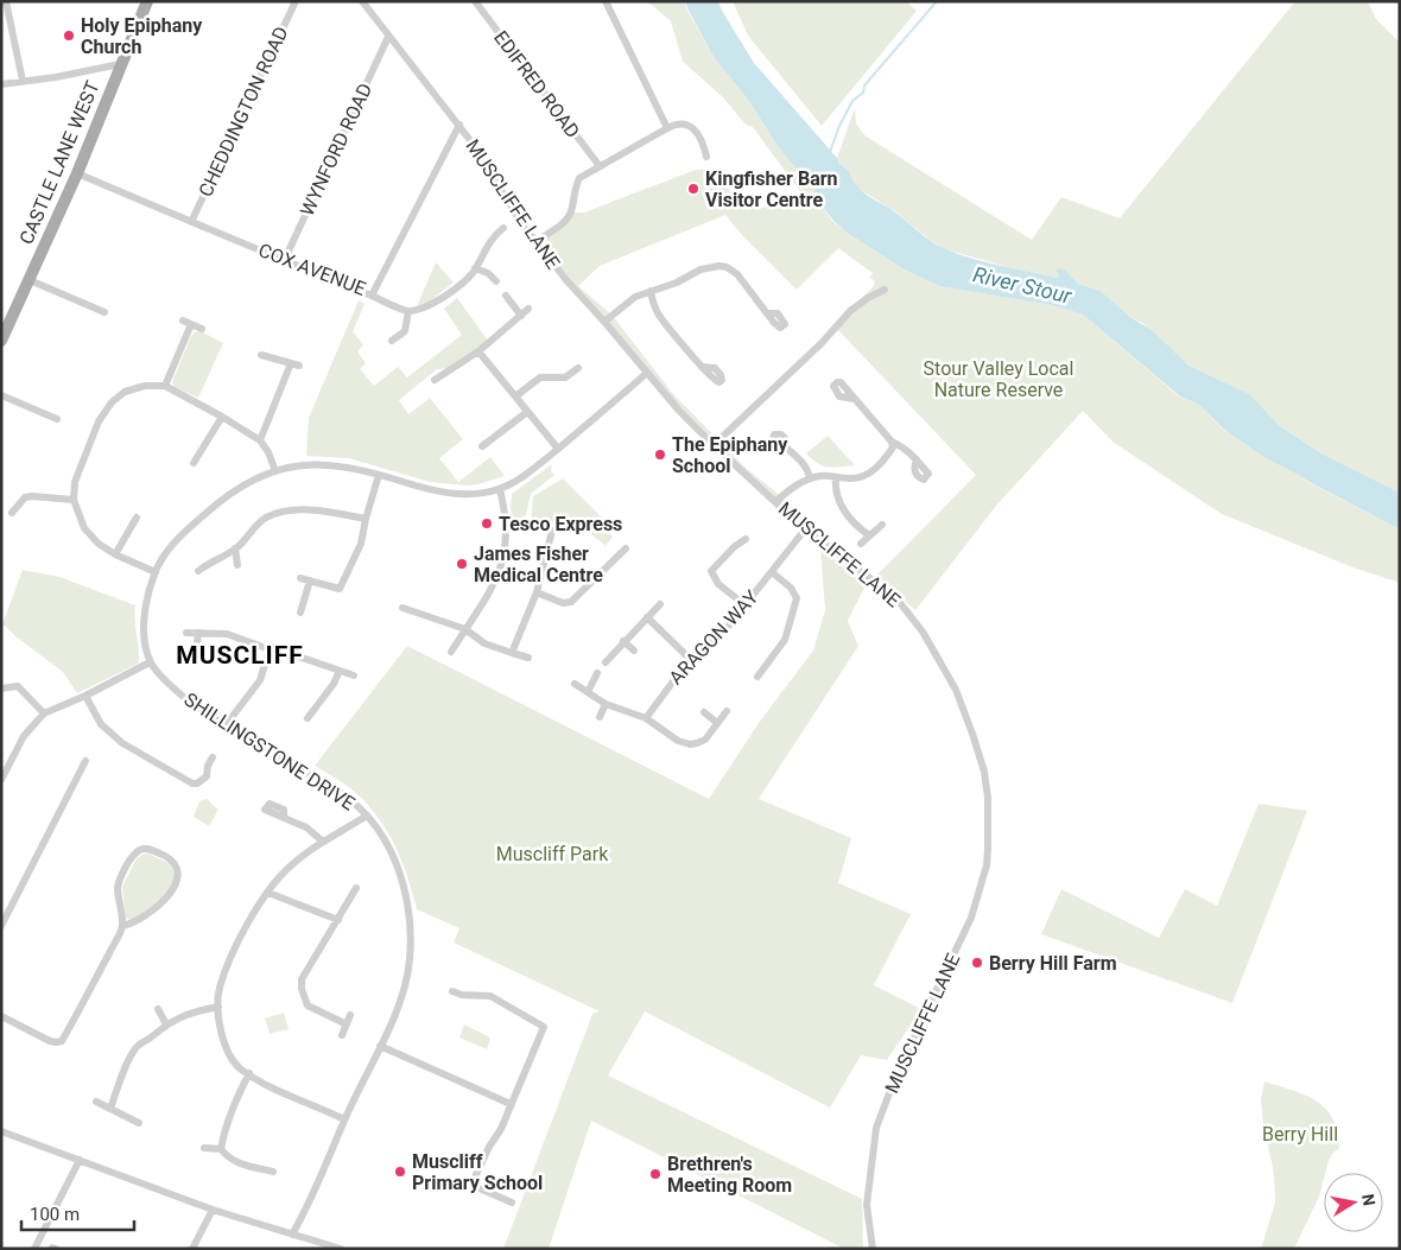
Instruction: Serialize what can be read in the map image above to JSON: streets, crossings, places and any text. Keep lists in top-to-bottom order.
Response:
{
  "streets": {
    "main road": ["CASTLE LANE WEST"],
    "street": [
      "EDIFRED ROAD",
      "CHEDDINGTON ROAD",
      "WYNFORD ROAD",
      "MUSCLIFFE LANE",
      "COX AVENUE",
      "ARAGON WAY",
      "SHILLINGSTONE DRIVE"
    ]
  },
  "crossings": [
    ["CHEDDINGTON ROAD", "COX AVENUE"],
    ["WYNFORD ROAD", "MUSCLIFFE LANE"],
    ["WYNFORD ROAD", "COX AVENUE"],
    ["CASTLE LANE WEST", "COX AVENUE"],
    ["MUSCLIFFE LANE", "COX AVENUE"],
    ["MUSCLIFFE LANE", "ARAGON WAY"]
  ],
  "districts": ["MUSCLIFF"],
  "water": ["River Stour"],
  "parks": ["Stour Valley Local Nature Reserve", "Muscliff Park", "Berry Hill"],
  "places": [
    "Holy Epiphany Church",
    "Kingfisher Barn Visitor Centre",
    "The Epiphany School",
    "Tesco Express",
    "James Fisher Medical Centre",
    "Berry Hill Farm",
    "Muscliff Primary School",
    "Brethren's Meeting Room"
  ],
  "scale_bar": "100 m",
  "north": "right"
}
